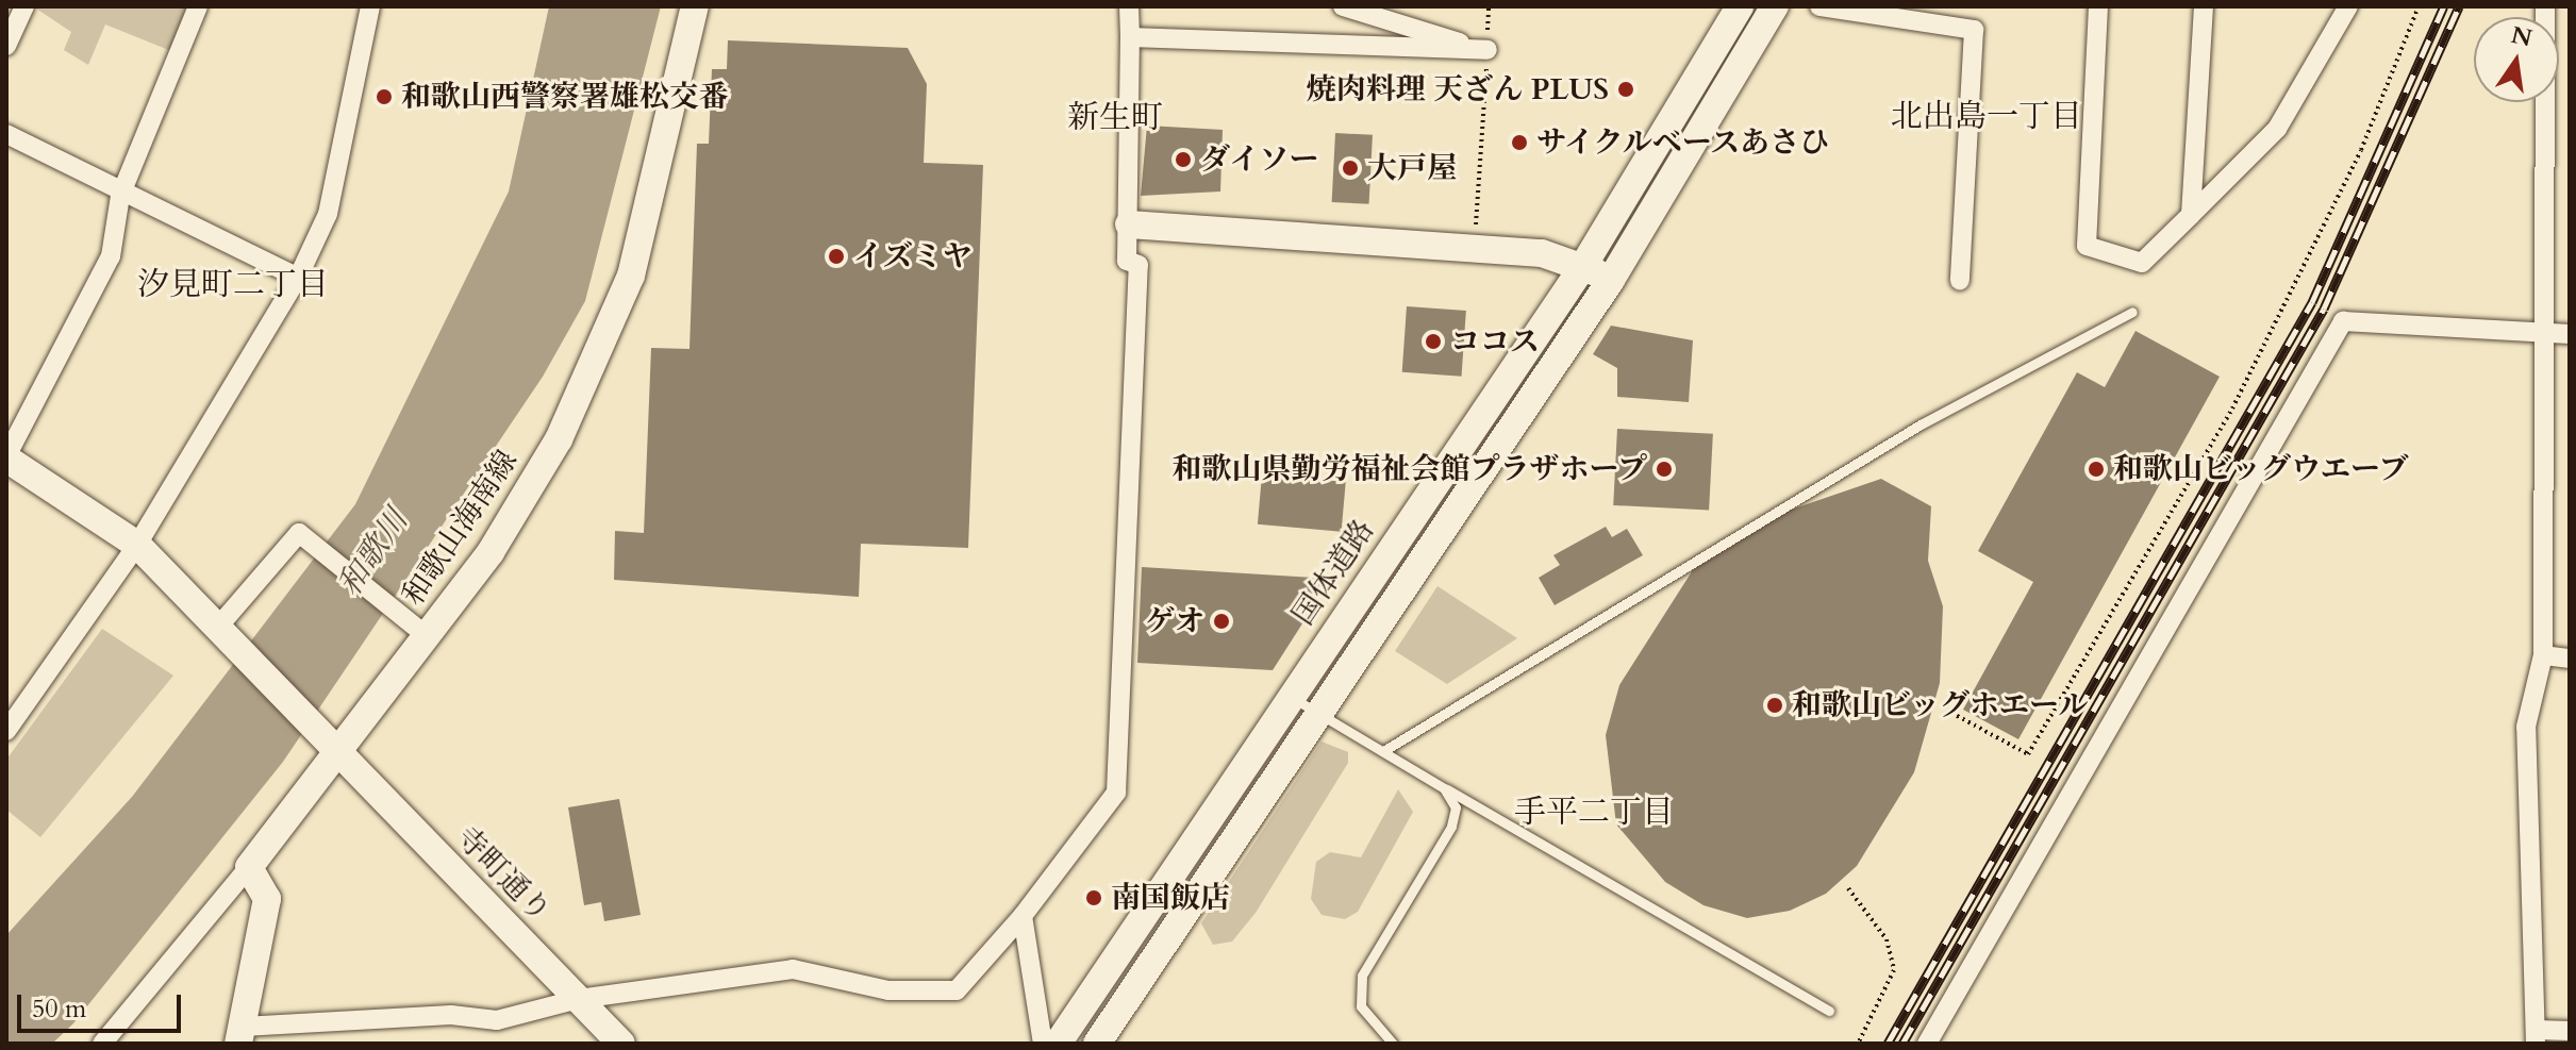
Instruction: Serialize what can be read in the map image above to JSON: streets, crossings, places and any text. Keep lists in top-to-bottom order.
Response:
{
  "streets": {
    "street": ["和歌山海南線", "国体道路", "寺町通り"]
  },
  "crossings": [
    ["和歌山海南線", "寺町通り"]
  ],
  "districts": [
    "北出島一丁目",
    "新生町",
    "汐見町二丁目",
    "手平二丁目"
  ],
  "water": ["和歌川"],
  "places": [
    "焼肉料理 天ざん PLUS",
    "和歌山西警察署雄松交番",
    "サイクルベースあさひ",
    "ダイソー",
    "大戸屋",
    "イズミヤ",
    "ココス",
    "和歌山県勤労福祉会館プラザホープ",
    "和歌山ビッグウエーブ",
    "ゲオ",
    "和歌山ビッグホエール",
    "南国飯店"
  ],
  "scale_bar": "50 m",
  "north": "top"
}
